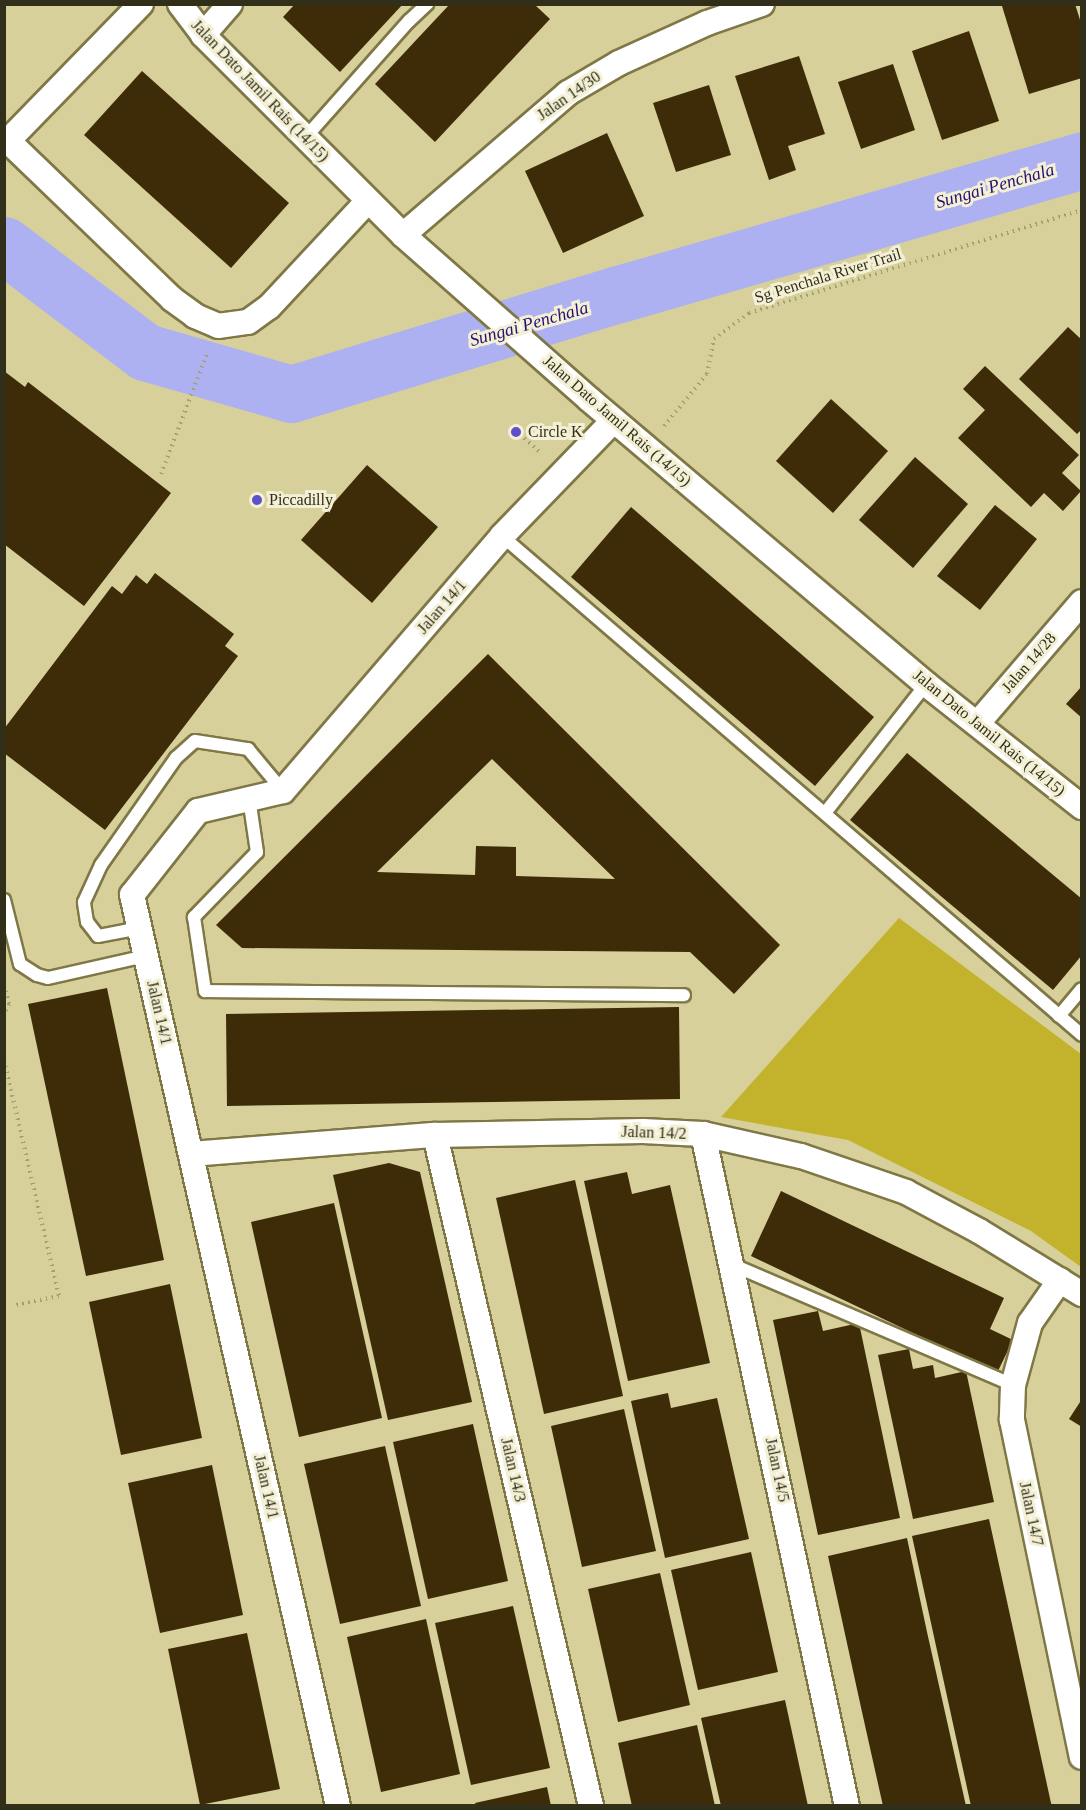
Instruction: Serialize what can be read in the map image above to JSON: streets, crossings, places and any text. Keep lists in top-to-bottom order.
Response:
{
  "streets": {
    "street": [
      "Jalan Dato Jamil Rais (14/15)",
      "Jalan 14/30",
      "Jalan 14/1",
      "Jalan 14/28",
      "Jalan 14/2",
      "Jalan 14/3",
      "Jalan 14/5",
      "Jalan 14/7"
    ],
    "path": ["Sg Penchala River Trail"]
  },
  "crossings": [
    ["Jalan Dato Jamil Rais (14/15)", "Jalan 14/30"],
    ["Jalan Dato Jamil Rais (14/15)", "Sg Penchala River Trail"],
    ["Jalan Dato Jamil Rais (14/15)", "Jalan 14/1"],
    ["Jalan Dato Jamil Rais (14/15)", "Jalan 14/28"],
    ["Jalan 14/1", "Jalan 14/2"],
    ["Jalan 14/2", "Jalan 14/3"],
    ["Jalan 14/2", "Jalan 14/5"],
    ["Jalan 14/2", "Jalan 14/7"]
  ],
  "water": ["Sungai Penchala"],
  "places": ["Circle K", "Piccadilly"]
}
